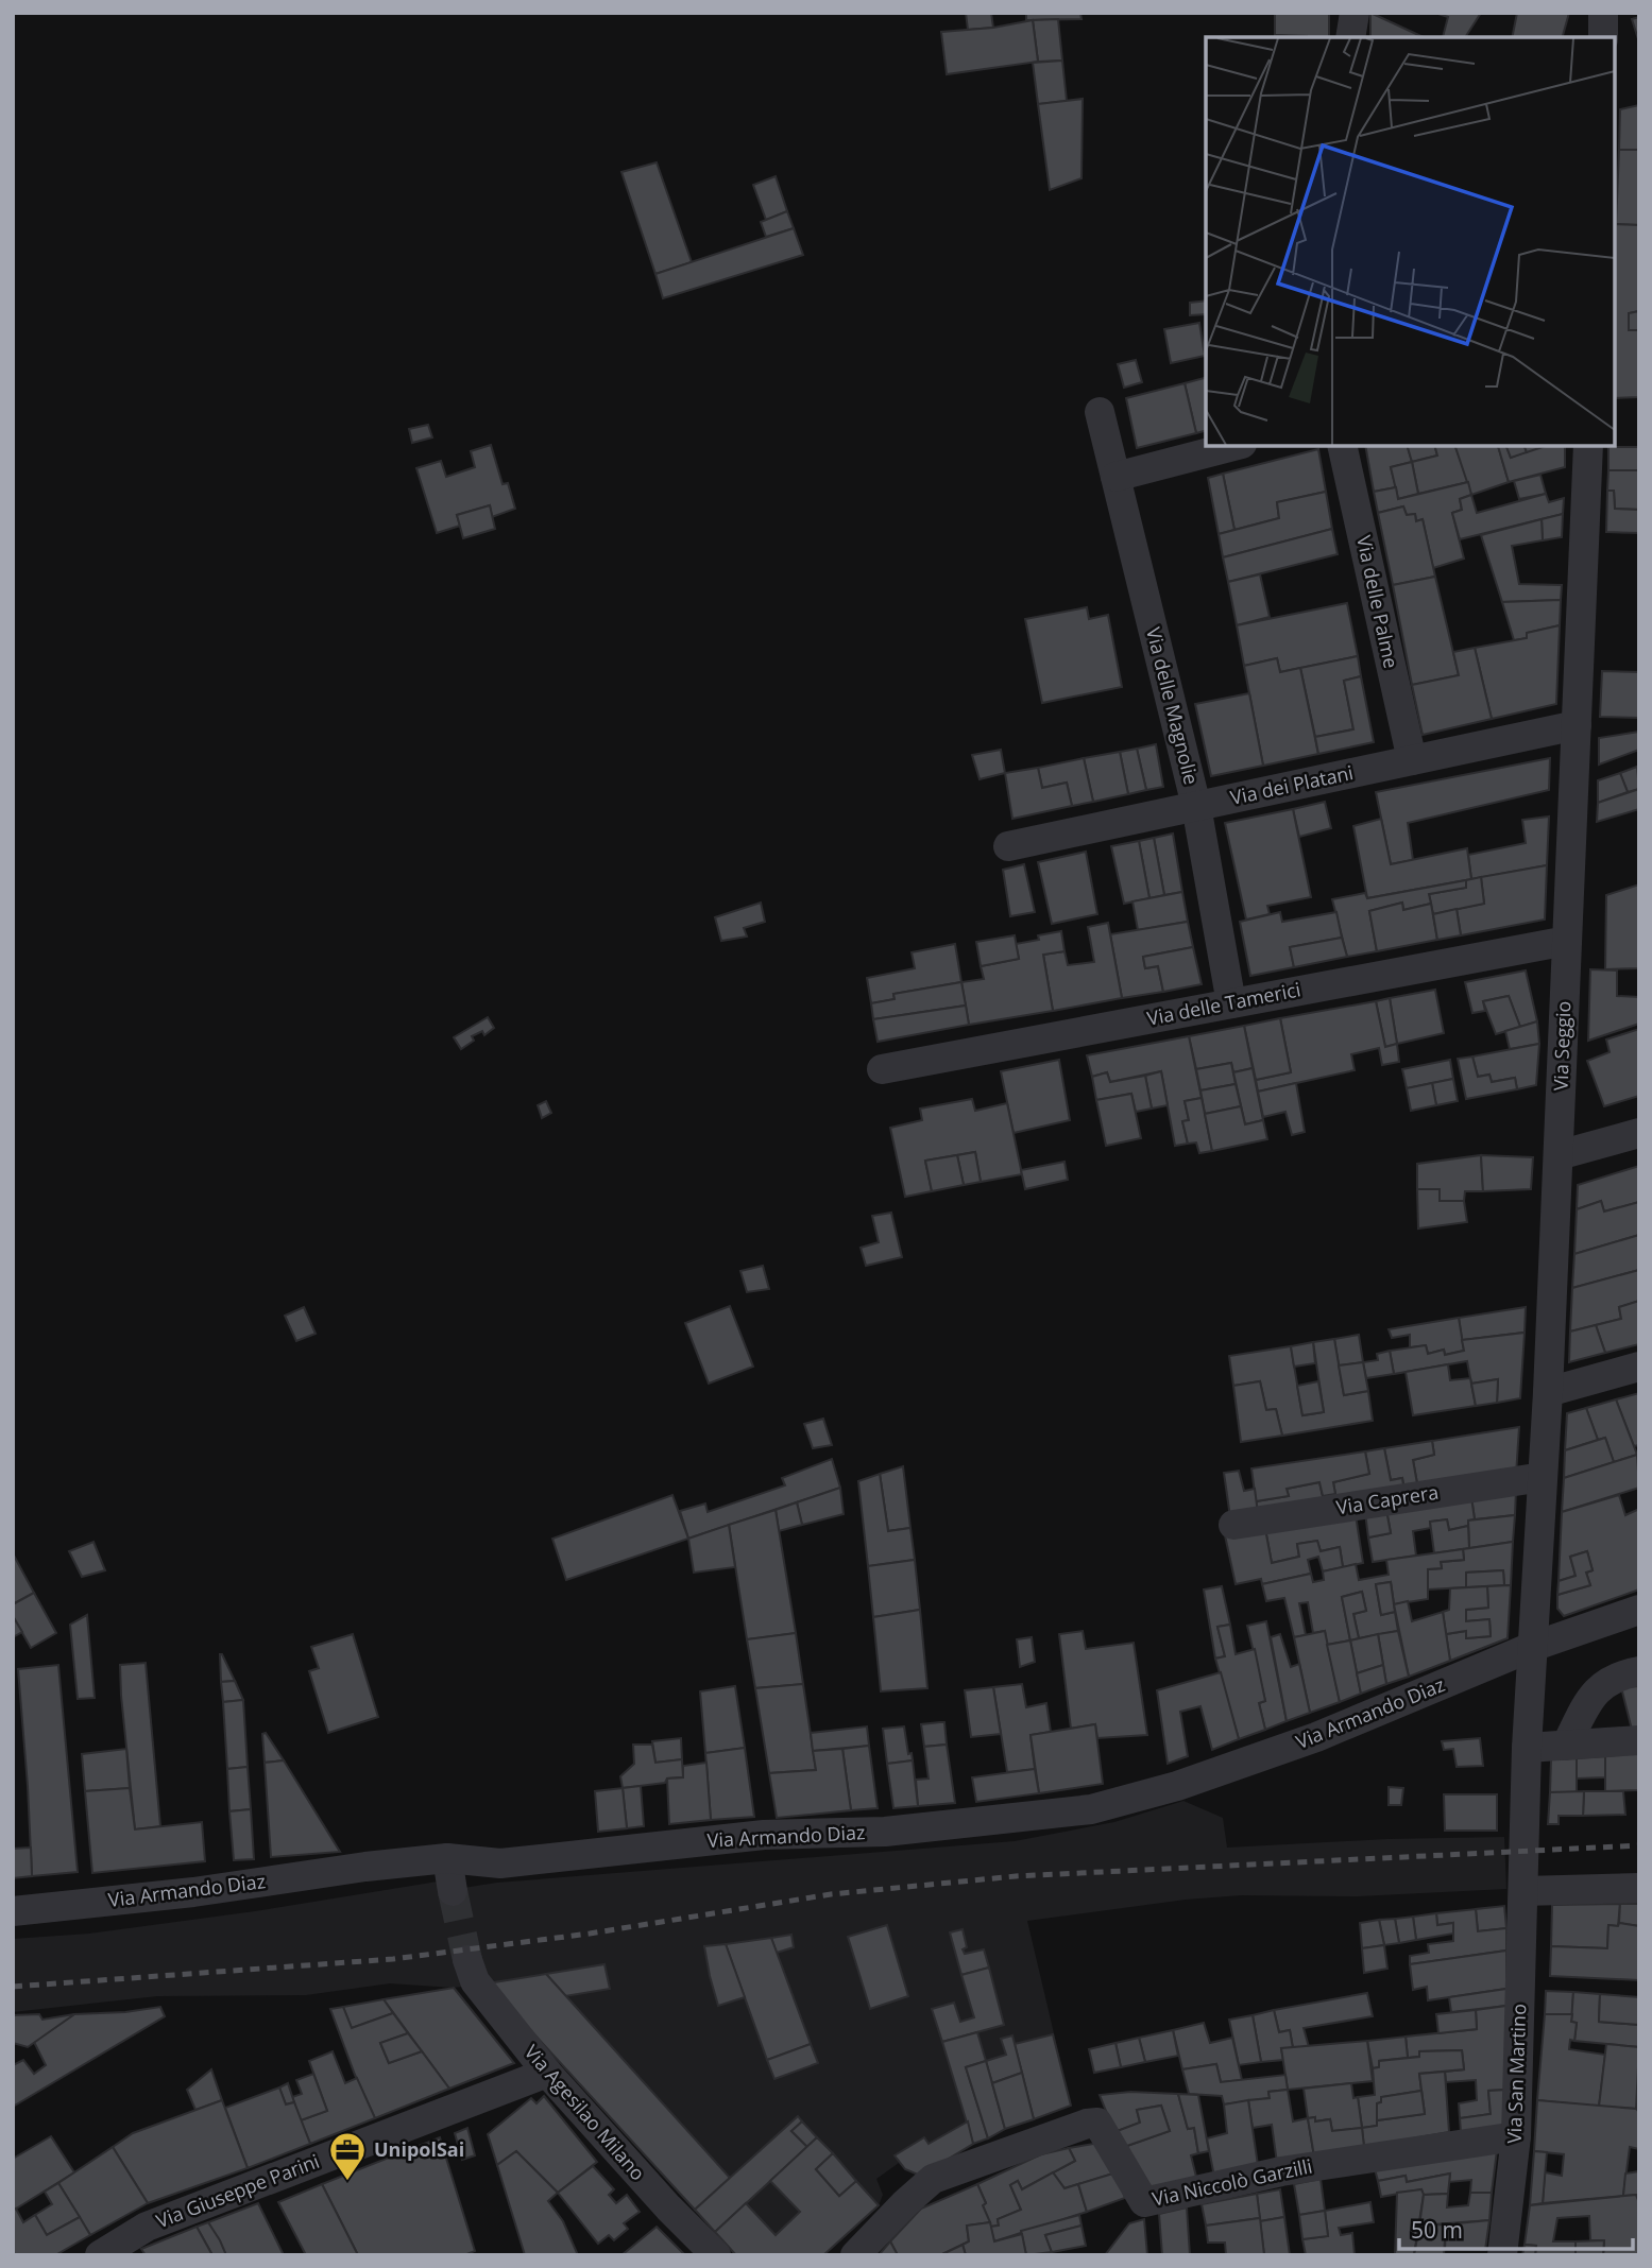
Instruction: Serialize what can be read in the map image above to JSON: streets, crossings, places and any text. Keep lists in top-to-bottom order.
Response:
{
  "streets": {
    "street": [
      "Via delle Palme",
      "Via delle Magnolie",
      "Via dei Platani",
      "Via delle Tamerici",
      "Via Seggio",
      "Via Caprera",
      "Via Armando Diaz",
      "Via San Martino",
      "Via Agesilao Milano",
      "Via Niccolò Garzilli",
      "Via Giuseppe Parini"
    ]
  },
  "crossings": [
    ["Via delle Palme", "Via dei Platani"],
    ["Via delle Magnolie", "Via dei Platani"],
    ["Via delle Magnolie", "Via delle Tamerici"],
    ["Via dei Platani", "Via Seggio"],
    ["Via delle Tamerici", "Via Seggio"],
    ["Via Seggio", "Via Caprera"],
    ["Via Seggio", "Via Armando Diaz"],
    ["Via Seggio", "Via San Martino"],
    ["Via San Martino", "Via Niccolò Garzilli"],
    ["Via Agesilao Milano", "Via Giuseppe Parini"]
  ],
  "places": {
    "office": ["UnipolSai"]
  },
  "scale_bar": "50 m"
}
